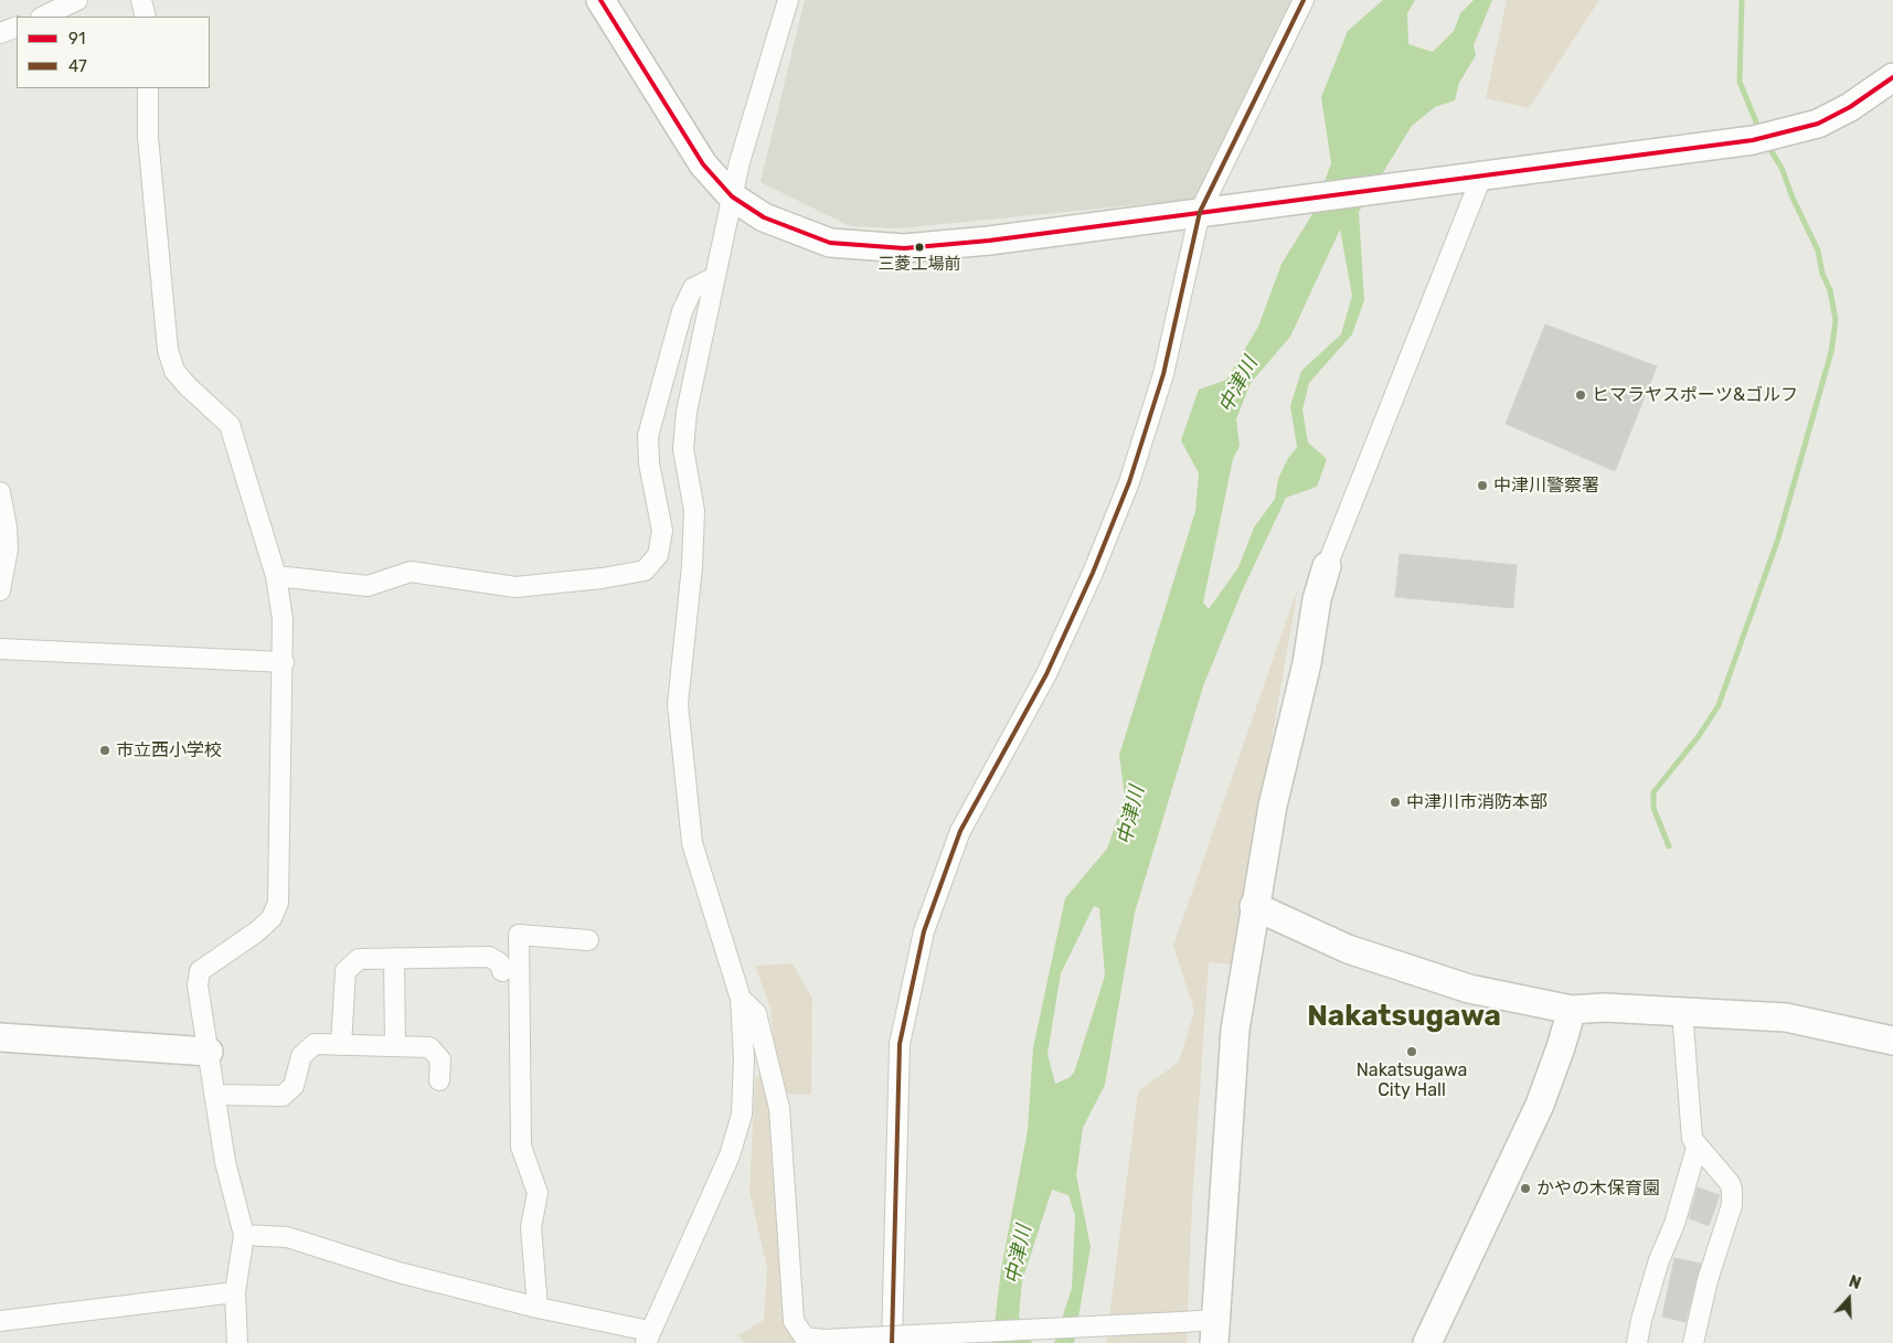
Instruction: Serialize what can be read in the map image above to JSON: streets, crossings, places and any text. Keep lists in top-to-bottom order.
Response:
{
  "districts": ["Nakatsugawa"],
  "water": ["中津川"],
  "places": [
    "三菱工場前",
    "ヒマラヤスポーツ&ゴルフ",
    "中津川警察署",
    "市立西小学校",
    "中津川市消防本部",
    "Nakatsugawa City Hall",
    "かやの木保育園"
  ],
  "lines": ["transit line 91", "transit line 47"],
  "legend": ["91", "47"],
  "north": "top"
}
